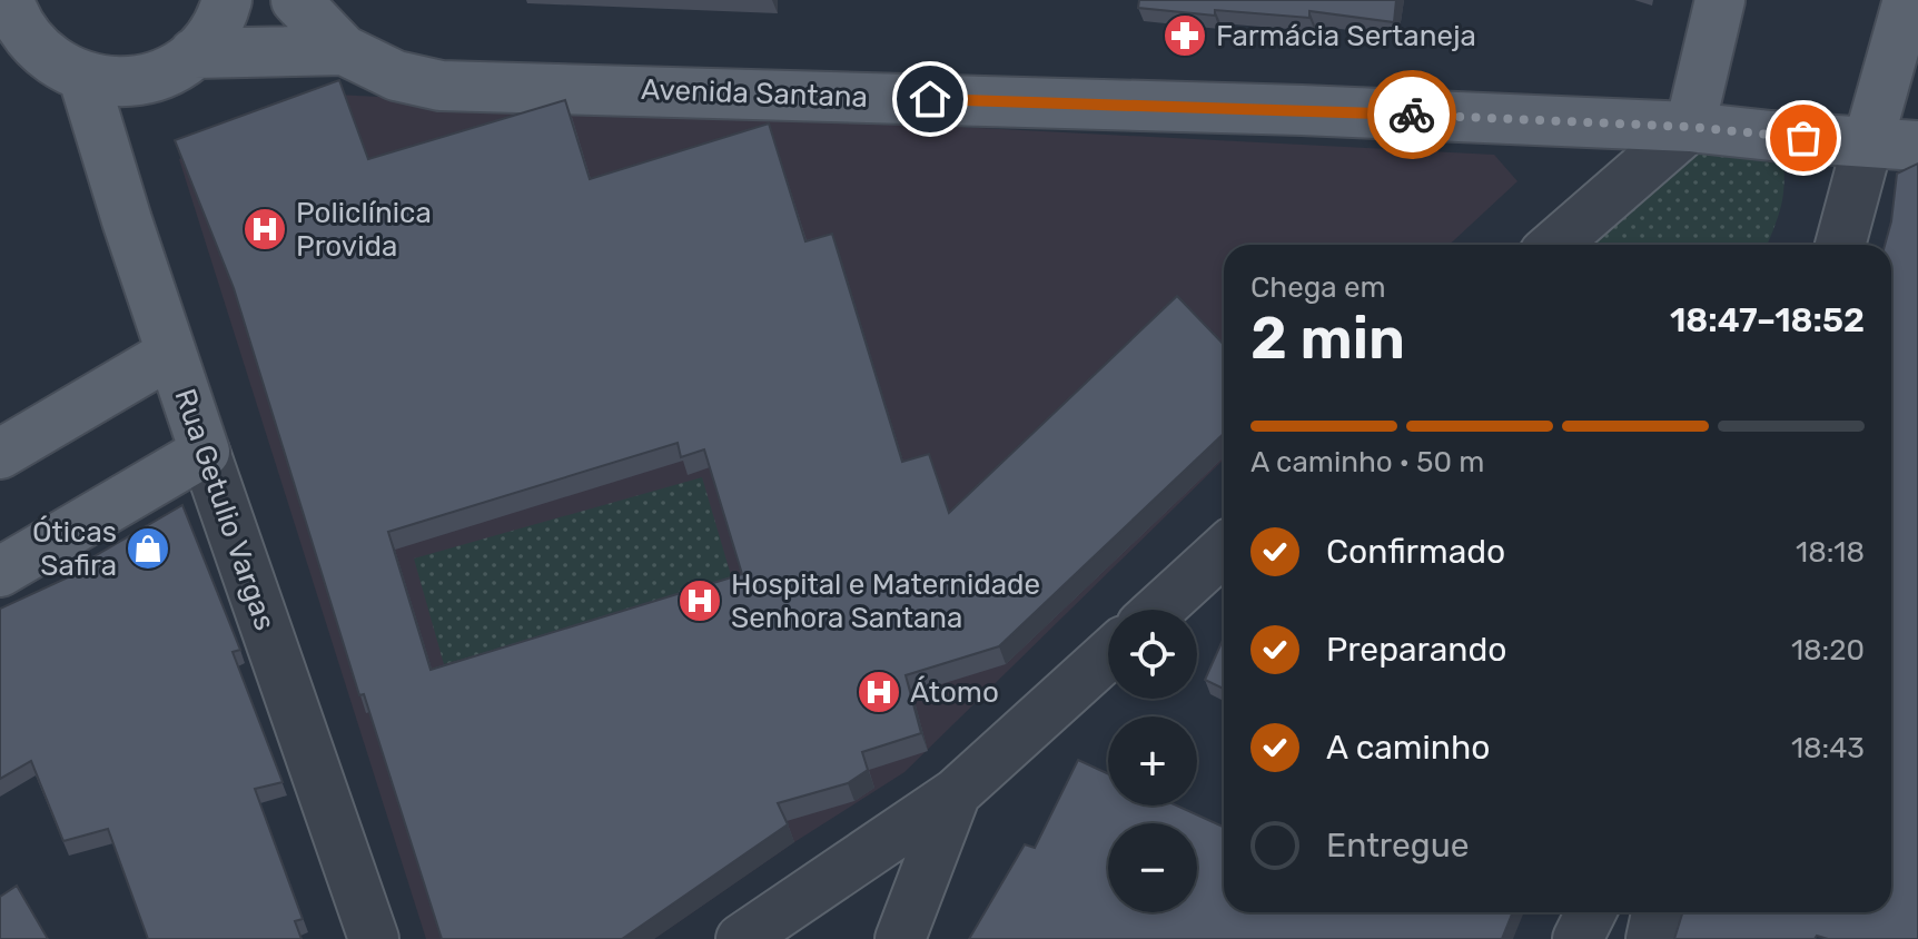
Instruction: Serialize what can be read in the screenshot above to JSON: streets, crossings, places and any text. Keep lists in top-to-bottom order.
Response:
{
  "streets": {
    "main road": ["Avenida Santana", "Rua Getulio Vargas"]
  },
  "places": {
    "pharmacy": ["Farmácia Sertaneja"],
    "hospital": ["Policlínica Provida", "Hospital e Maternidade Senhora Santana", "Átomo"],
    "shop": ["Óticas Safira"]
  },
  "page": {
    "heading": ["2 min", "Chega em", "18:47–18:52"],
    "bar": "A caminho · 50 m",
    "list": [
      ["Confirmado", "18:18"],
      ["Preparando", "18:20"],
      ["A caminho", "18:43"],
      "Entregue"
    ],
    "map_buttons": ["+", "−"]
  }
}
